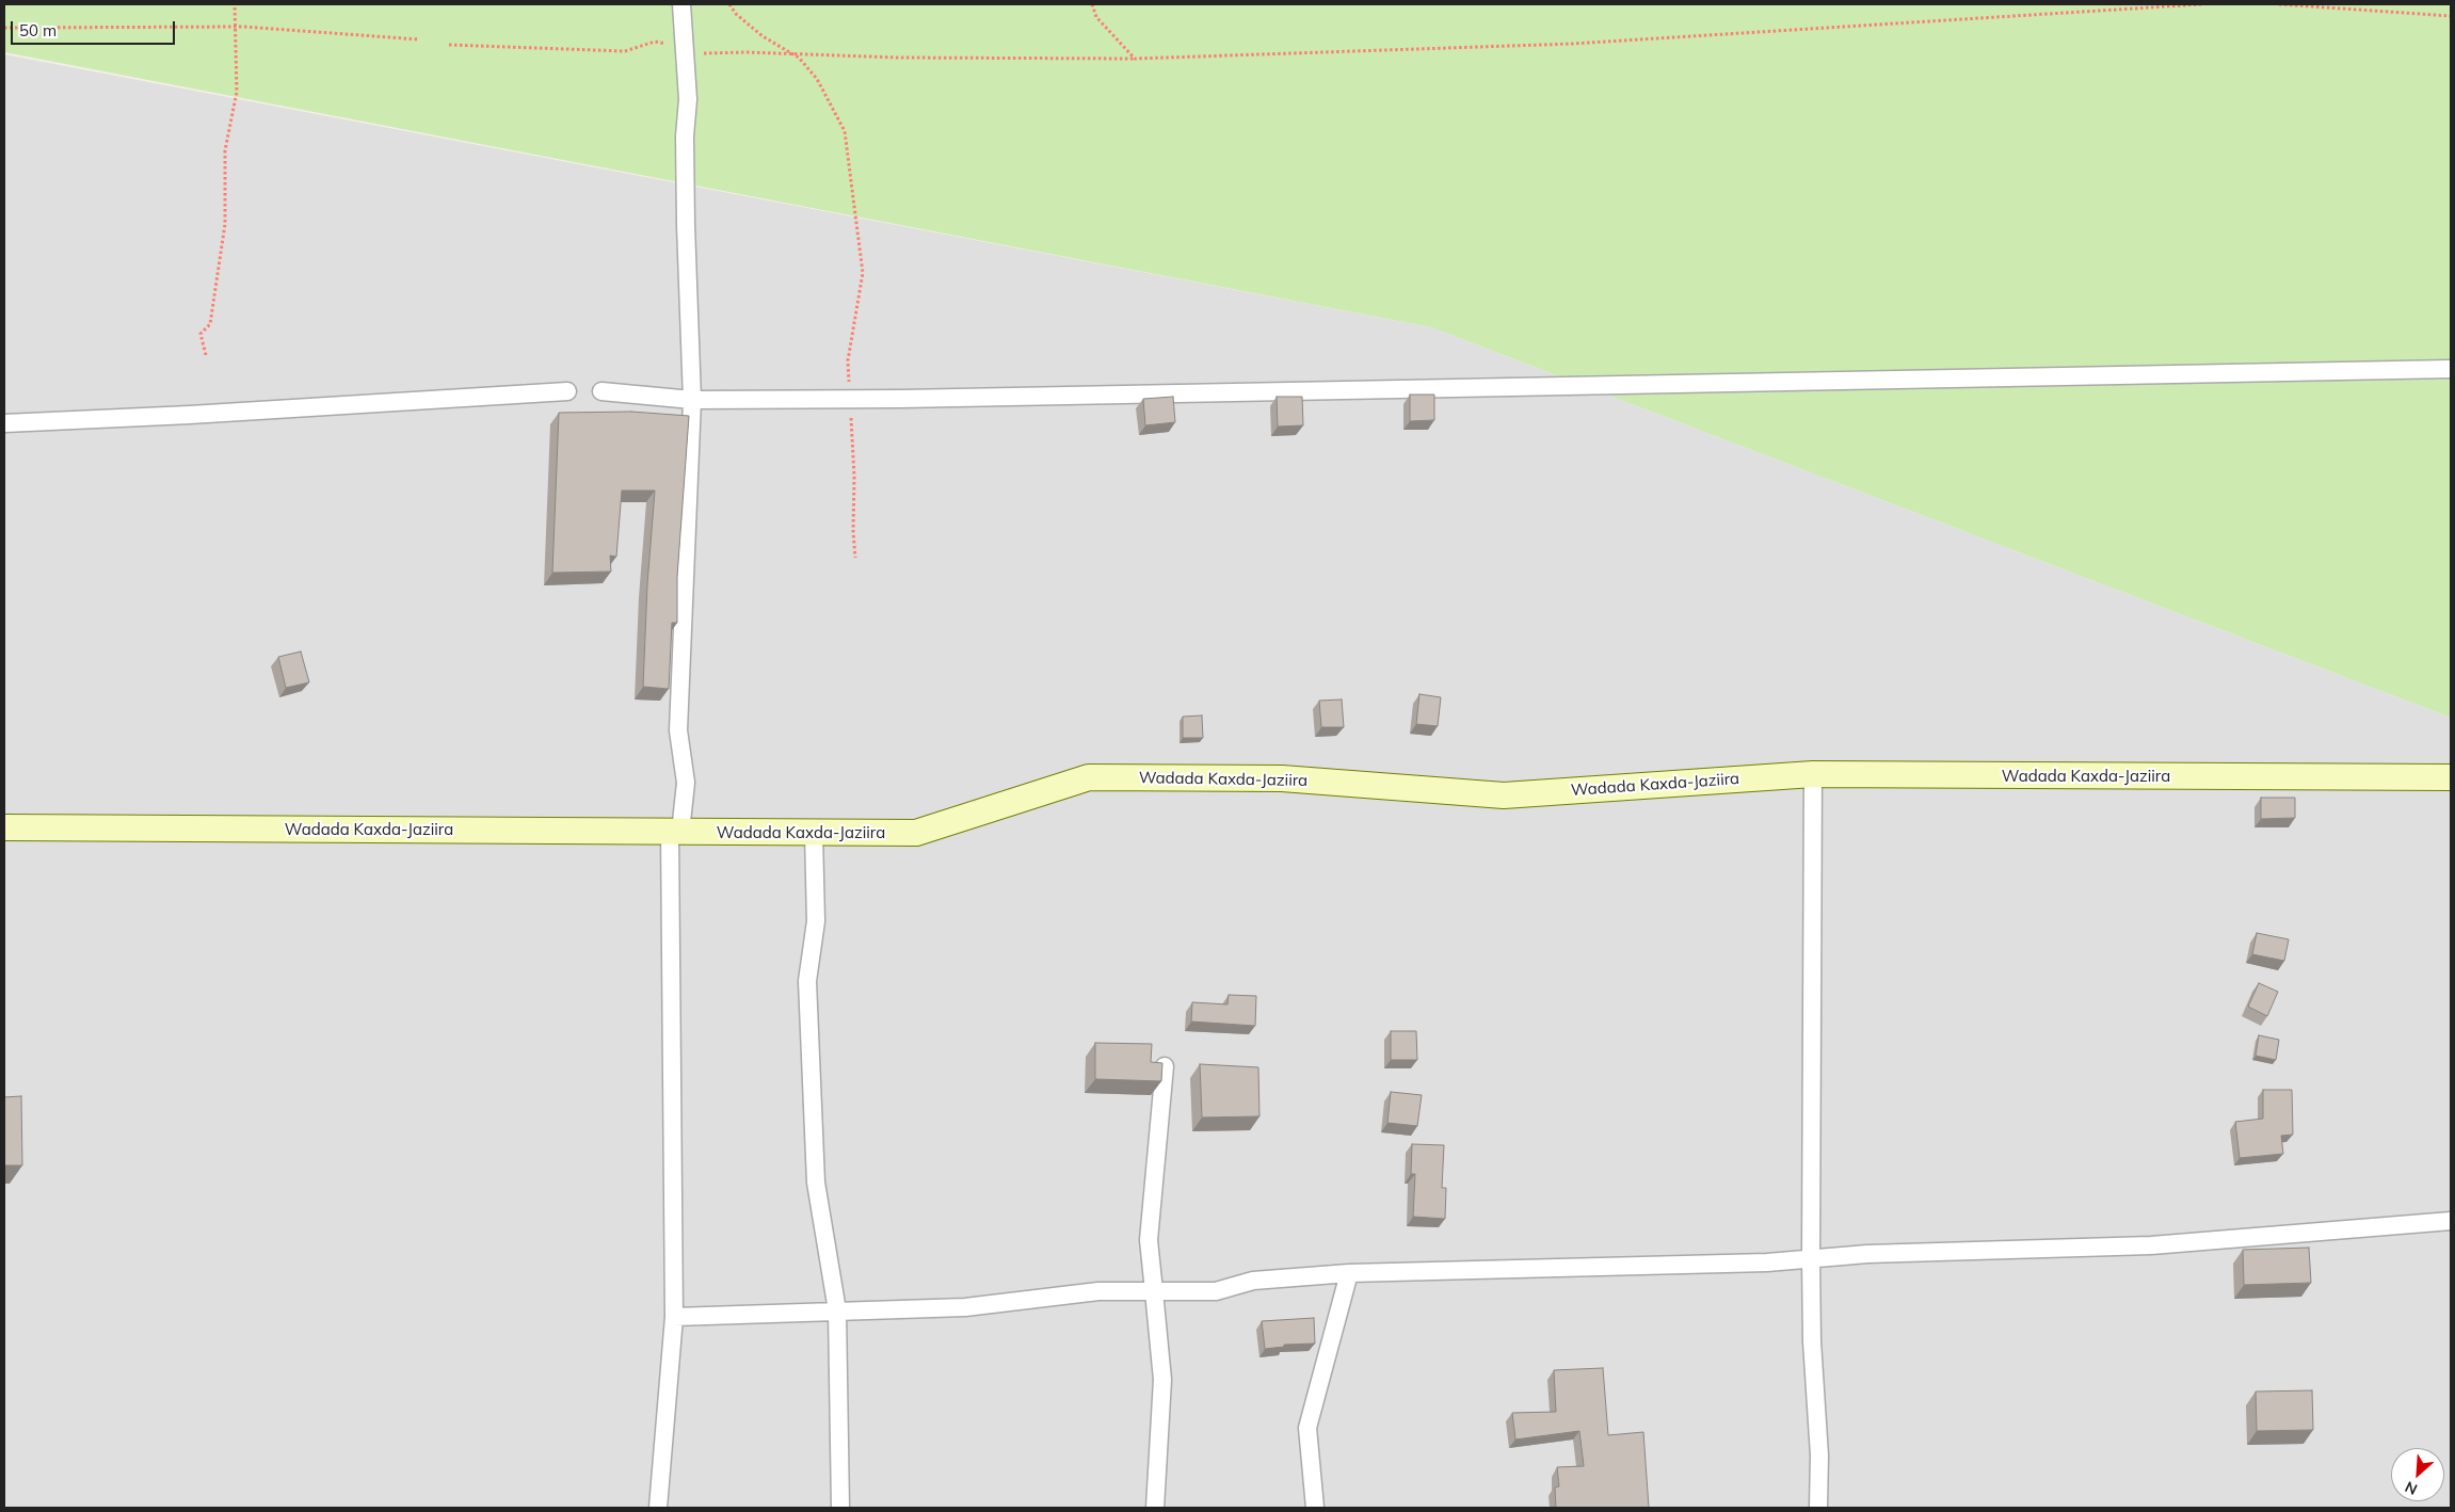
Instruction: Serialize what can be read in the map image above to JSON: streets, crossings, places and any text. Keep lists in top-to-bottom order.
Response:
{
  "streets": {
    "street": ["Wadada Kaxda-Jaziira"]
  },
  "scale_bar": "50 m",
  "north": "bottom left"
}
